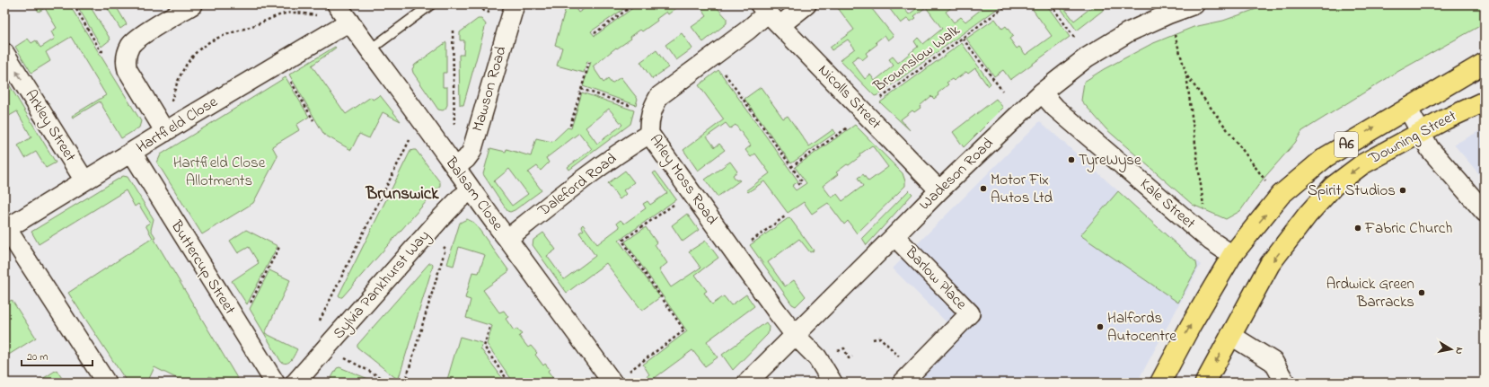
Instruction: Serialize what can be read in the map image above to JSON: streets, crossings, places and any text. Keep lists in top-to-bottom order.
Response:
{
  "streets": {
    "highway": ["Downing Street", "A6"],
    "street": [
      "Mawson Road",
      "Nicolls Street",
      "Hartfield Close",
      "Arkley Street",
      "Wadeson Road",
      "Arley Moss Road",
      "Daleford Road",
      "Balsam Close",
      "Kale Street",
      "Buttercup Street",
      "Barlow Place",
      "Sylvia Pankhurst Way"
    ],
    "path": ["Brownslow Walk"]
  },
  "crossings": [
    ["Mawson Road", "Balsam Close"],
    ["Nicolls Street", "Wadeson Road"],
    ["Nicolls Street", "Arley Moss Road"],
    ["Hartfield Close", "Arkley Street"],
    ["Hartfield Close", "Balsam Close"],
    ["Hartfield Close", "Buttercup Street"],
    ["Downing Street", "A6"],
    ["Downing Street", "Kale Street"],
    ["A6", "Kale Street"],
    ["Wadeson Road", "Arley Moss Road"],
    ["Wadeson Road", "Kale Street"],
    ["Wadeson Road", "Barlow Place"],
    ["Arley Moss Road", "Daleford Road"],
    ["Daleford Road", "Balsam Close"],
    ["Balsam Close", "Sylvia Pankhurst Way"]
  ],
  "one_way": ["Arkley Street"],
  "districts": ["Brunswick"],
  "parks": ["Hartfield Close Allotments"],
  "places": [
    "TyreWyse",
    "Motor Fix Autos Ltd",
    "Spirit Studios",
    "Fabric Church",
    "Ardwick Green Barracks",
    "Halfords Autocentre"
  ],
  "scale_bar": "20 m",
  "north": "right"
}
